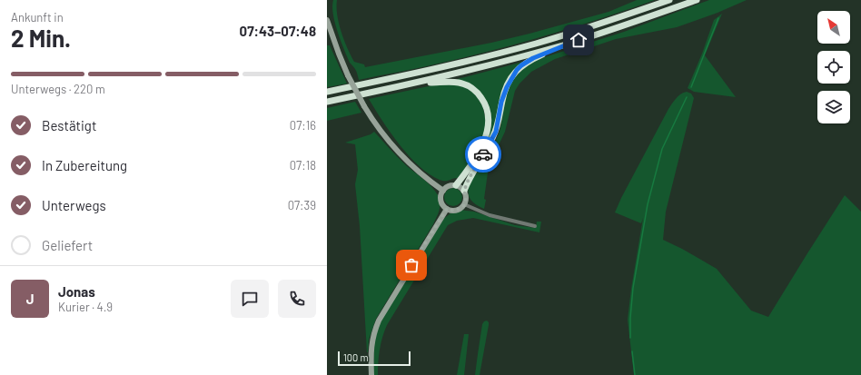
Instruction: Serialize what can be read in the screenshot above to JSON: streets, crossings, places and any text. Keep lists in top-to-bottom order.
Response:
{
  "scale_bar": "100 m",
  "north": "top left",
  "page": {
    "heading": ["2 Min.", "Ankunft in", "07:43–07:48"],
    "panel": ["Jonas", "Kurier · 4.9"],
    "bar": "Unterwegs · 220 m",
    "list": [
      ["Bestätigt", "07:16"],
      ["In Zubereitung", "07:18"],
      ["Unterwegs", "07:39"],
      "Geliefert"
    ],
    "round": "J",
    "scale": "100 m"
  }
}
